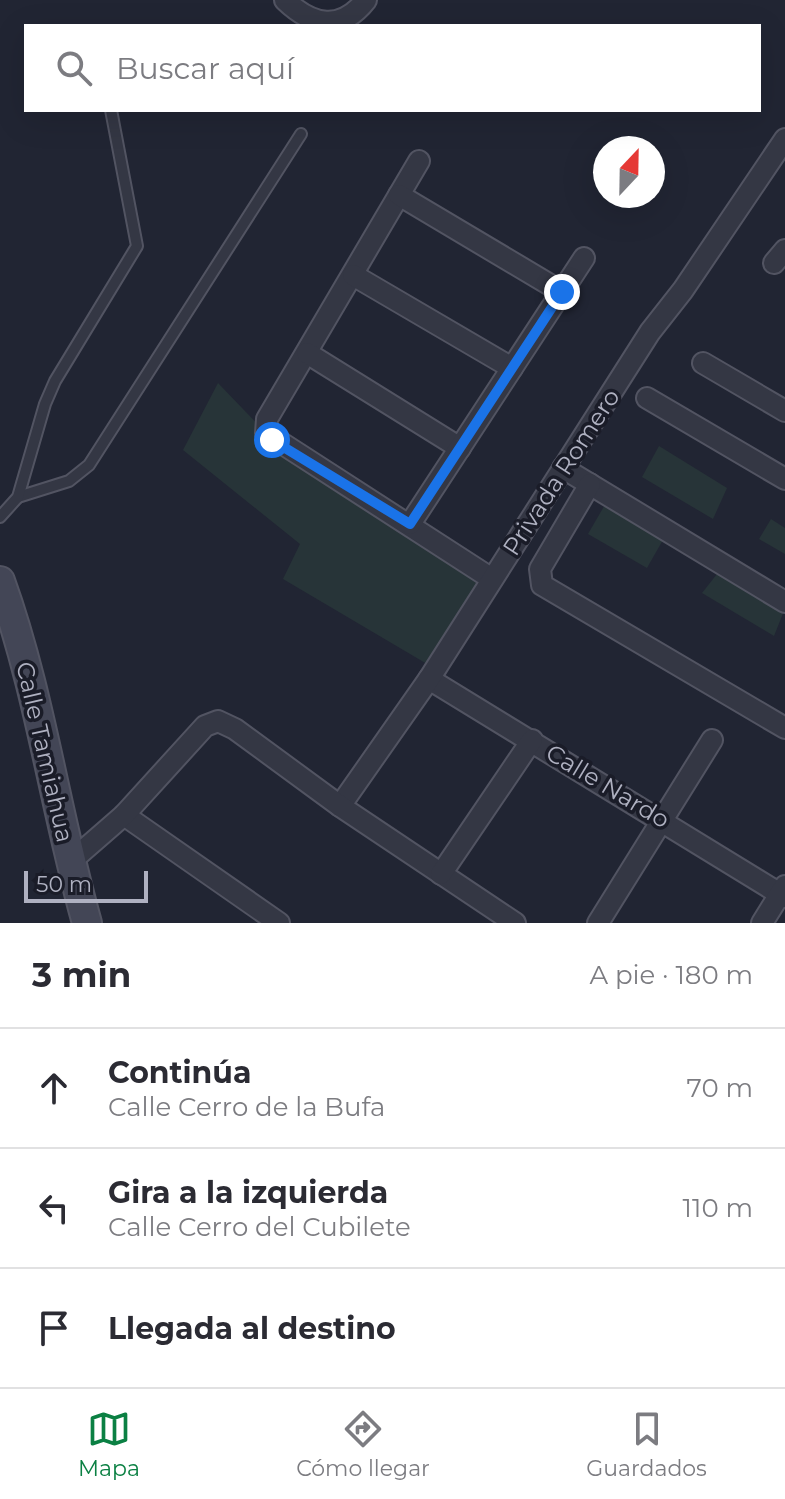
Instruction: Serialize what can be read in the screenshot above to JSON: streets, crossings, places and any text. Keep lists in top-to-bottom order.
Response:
{
  "streets": {
    "street": ["Privada Romero", "Calle Tamiahua", "Calle Nardo"]
  },
  "crossings": [
    ["Privada Romero", "Calle Nardo"]
  ],
  "scale_bar": "50 m",
  "north": "top",
  "page": {
    "search": "Buscar aquí",
    "scale": "50 m",
    "heading": ["3 min", "A pie · 180 m"],
    "list": [
      ["Continúa", "Calle Cerro de la Bufa", "70 m"],
      ["Gira a la izquierda", "Calle Cerro del Cubilete", "110 m"],
      "Llegada al destino"
    ],
    "nav": ["Mapa", "Cómo llegar", "Guardados"]
  }
}
